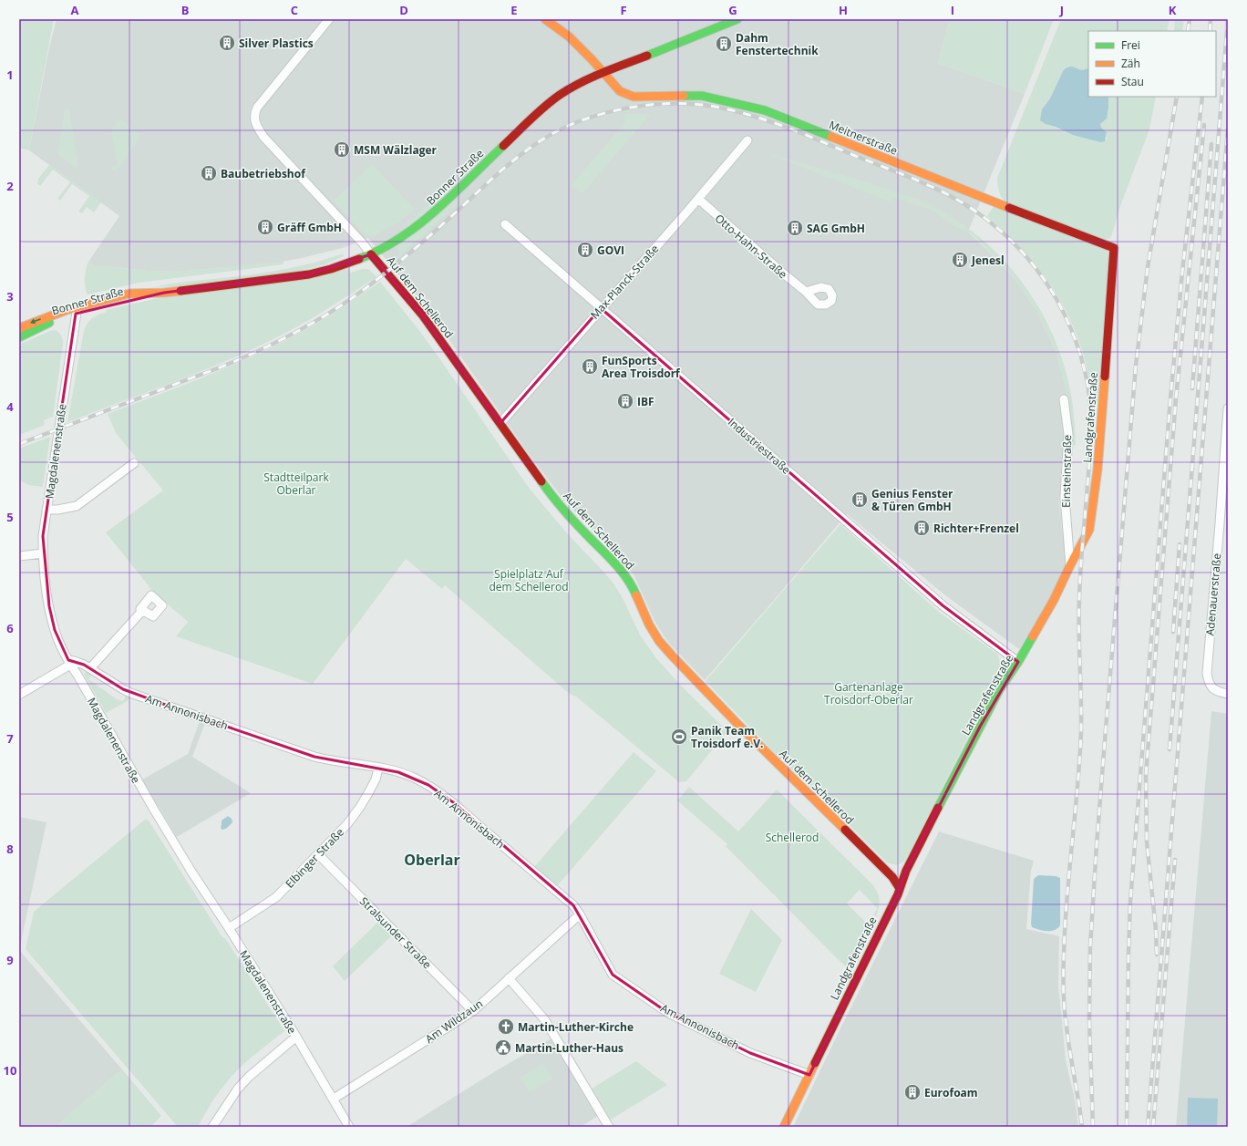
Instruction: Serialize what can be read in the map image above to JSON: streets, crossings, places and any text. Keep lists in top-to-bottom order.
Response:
{
  "streets": {
    "street": [
      "Meitnerstraße",
      "Bonner Straße",
      "Otto-Hahn-Straße",
      "Max-Planck-Straße",
      "Auf dem Schellerod",
      "Landgrafenstraße",
      "Industriestraße",
      "Magdalenenstraße",
      "Einsteinstraße",
      "Adenauerstraße",
      "Am Annonisbach",
      "Elbinger Straße",
      "Stralsunder Straße",
      "Am Wildzaun"
    ]
  },
  "crossings": [
    ["Meitnerstraße", "Bonner Straße"],
    ["Meitnerstraße", "Landgrafenstraße"],
    ["Bonner Straße", "Auf dem Schellerod"],
    ["Bonner Straße", "Magdalenenstraße"],
    ["Otto-Hahn-Straße", "Max-Planck-Straße"],
    ["Max-Planck-Straße", "Auf dem Schellerod"],
    ["Max-Planck-Straße", "Industriestraße"],
    ["Auf dem Schellerod", "Landgrafenstraße"],
    ["Landgrafenstraße", "Industriestraße"],
    ["Landgrafenstraße", "Einsteinstraße"],
    ["Landgrafenstraße", "Am Annonisbach"],
    ["Magdalenenstraße", "Am Annonisbach"],
    ["Magdalenenstraße", "Elbinger Straße"],
    ["Magdalenenstraße", "Am Wildzaun"],
    ["Am Annonisbach", "Elbinger Straße"],
    ["Am Annonisbach", "Am Wildzaun"],
    ["Elbinger Straße", "Stralsunder Straße"],
    ["Stralsunder Straße", "Am Wildzaun"]
  ],
  "districts": ["Oberlar"],
  "parks": [
    "Stadtteilpark Oberlar",
    "Spielplatz Auf dem Schellerod",
    "Gartenanlage Troisdorf-Oberlar",
    "Schellerod"
  ],
  "places": {
    "building": [
      "Silver Plastics",
      "Dahm Fenstertechnik",
      "MSM Wälzlager",
      "Baubetriebshof",
      "Gräff GmbH",
      "SAG GmbH",
      "GOVI",
      "Jenesl",
      "FunSports Area Troisdorf",
      "IBF",
      "Genius Fenster & Türen GmbH",
      "Richter+Frenzel",
      "Eurofoam"
    ],
    "sports": ["Panik Team Troisdorf e.V."],
    "church": ["Martin-Luther-Kirche"],
    "public building": ["Martin-Luther-Haus"]
  },
  "legend": ["Frei", "Zäh", "Stau"],
  "grid": {
    "columns": [
      "A",
      "B",
      "C",
      "D",
      "E",
      "F",
      "G",
      "H",
      "I",
      "J",
      "K"
    ],
    "rows": [
      "1",
      "2",
      "3",
      "4",
      "5",
      "6",
      "7",
      "8",
      "9",
      "10"
    ]
  }
}
